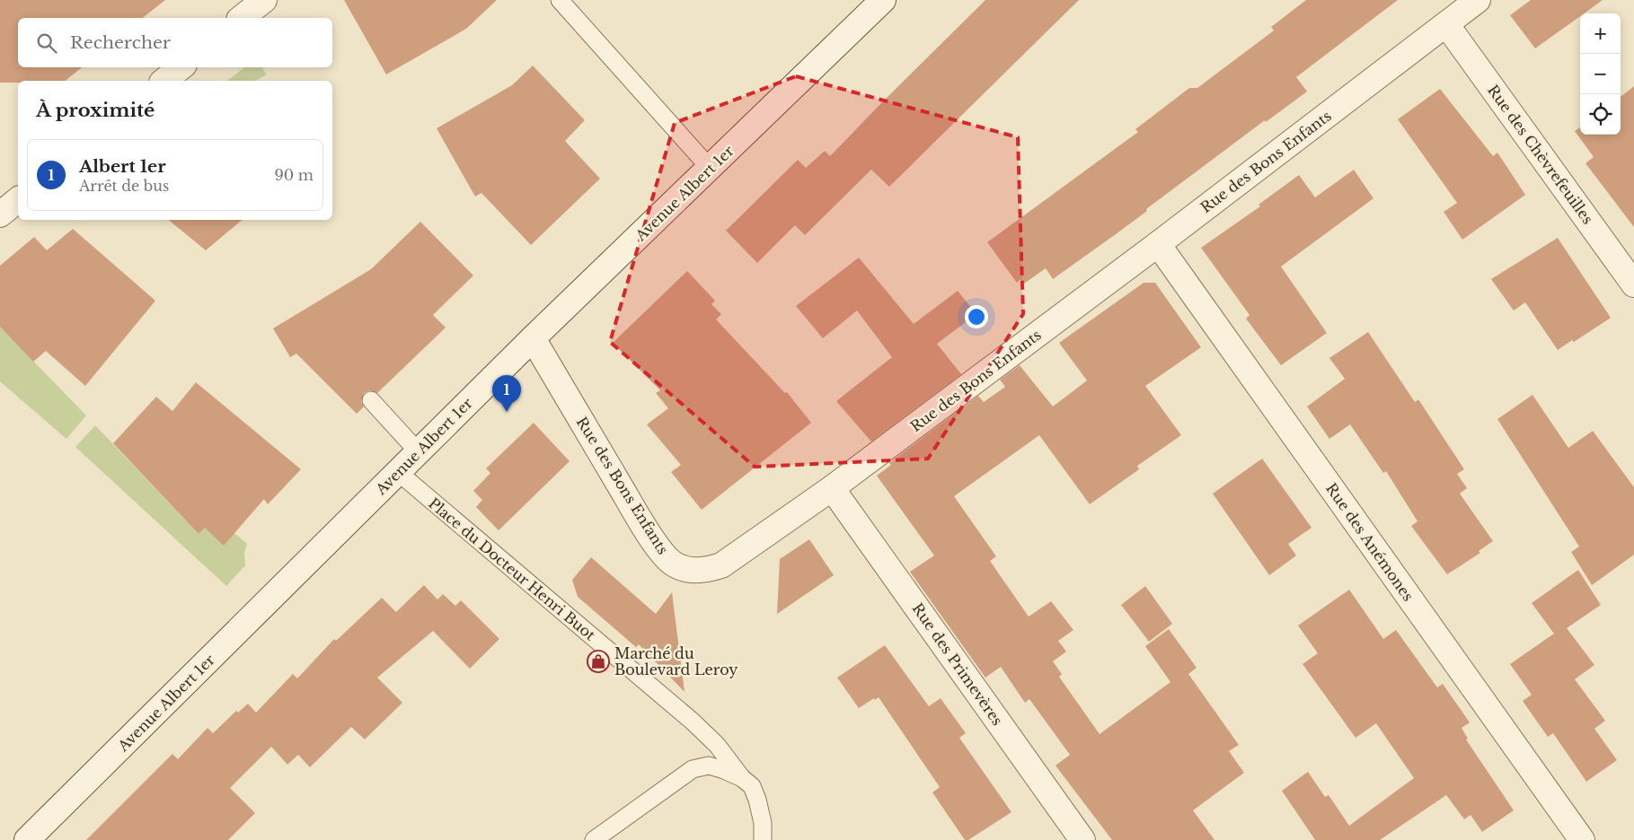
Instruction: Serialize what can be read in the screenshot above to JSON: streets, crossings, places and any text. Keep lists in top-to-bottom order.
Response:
{
  "streets": {
    "street": [
      "Rue des Chèvrefeuilles",
      "Rue des Bons Enfants",
      "Avenue Albert 1er",
      "Rue des Anémones",
      "Rue des Primevères"
    ],
    "lane": ["Place du Docteur Henri Buot"]
  },
  "crossings": [
    ["Rue des Chèvrefeuilles", "Rue des Bons Enfants"],
    ["Rue des Bons Enfants", "Avenue Albert 1er"],
    ["Rue des Bons Enfants", "Rue des Anémones"],
    ["Rue des Bons Enfants", "Rue des Primevères"],
    ["Avenue Albert 1er", "Place du Docteur Henri Buot"]
  ],
  "places": {
    "shop": ["Marché du Boulevard Leroy"]
  },
  "page": {
    "map_buttons": ["+", "−"],
    "search": "Rechercher",
    "heading": "À proximité",
    "list": [
      {
        "mark": "1",
        "name": "Albert 1er",
        "note": "Arrêt de bus",
        "value": "90 m"
      }
    ],
    "pins": "1"
  }
}
